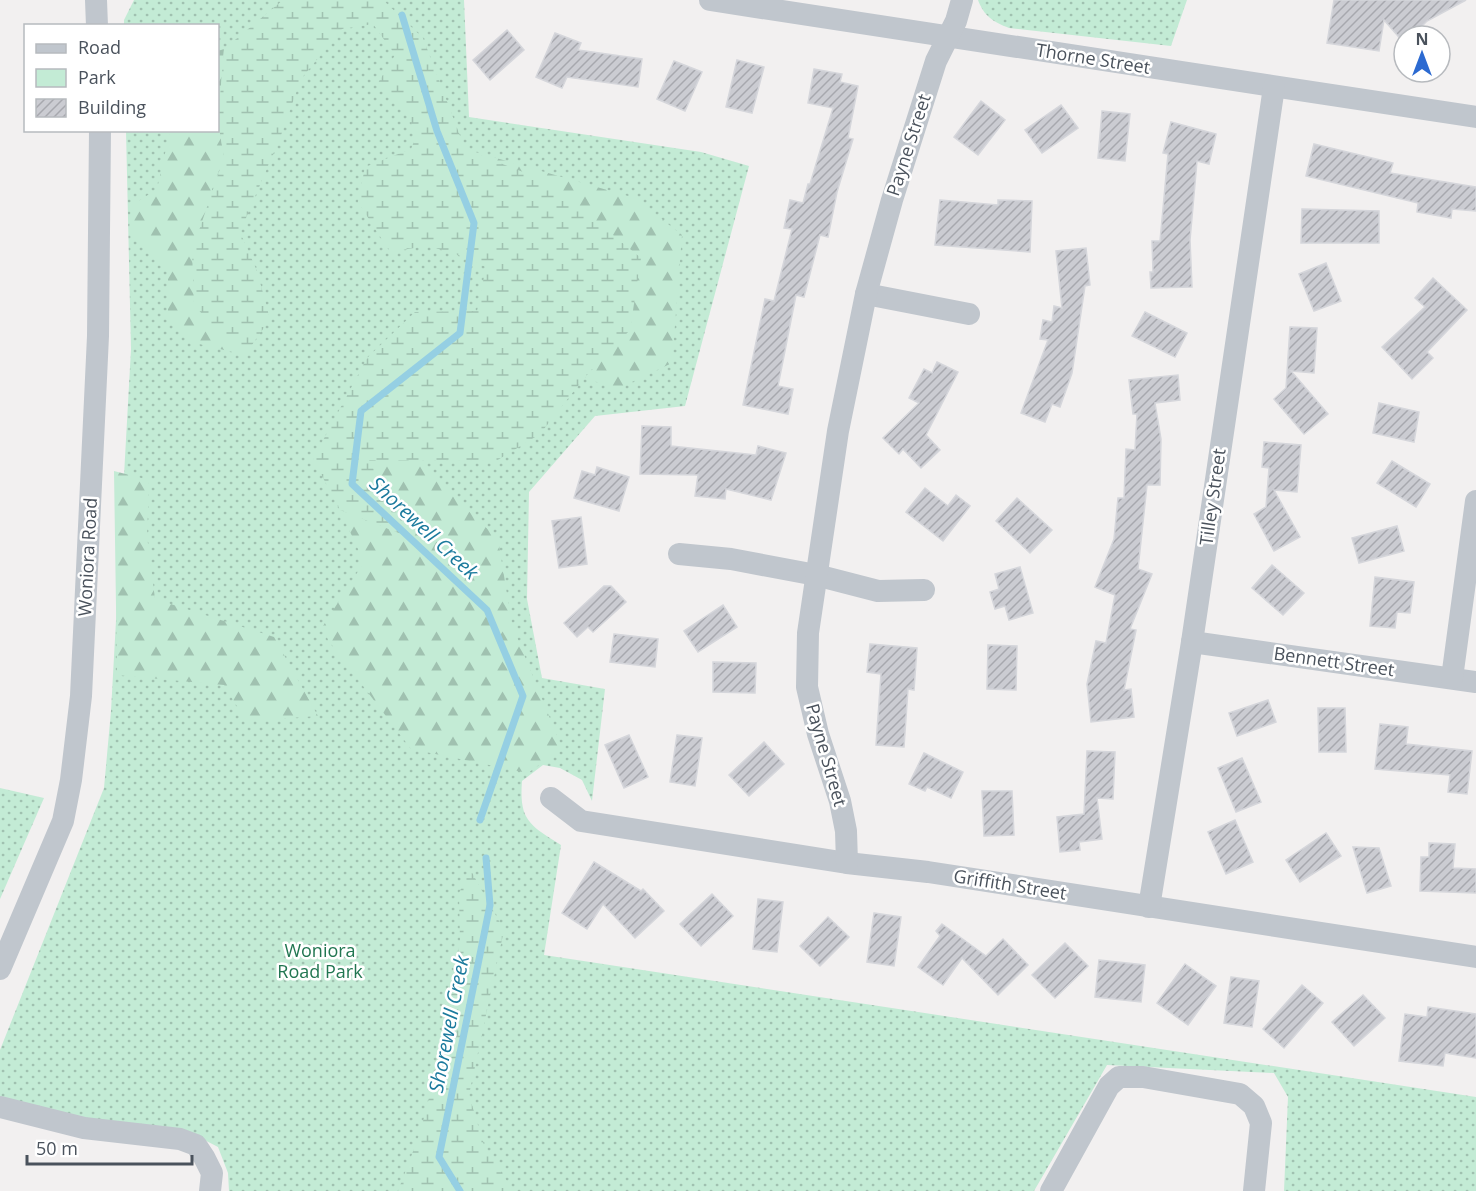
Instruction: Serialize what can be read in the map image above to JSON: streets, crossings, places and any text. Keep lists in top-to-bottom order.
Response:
{
  "streets": {
    "street": [
      "Thorne Street",
      "Payne Street",
      "Tilley Street",
      "Woniora Road",
      "Bennett Street",
      "Griffith Street"
    ]
  },
  "crossings": [
    ["Thorne Street", "Payne Street"],
    ["Thorne Street", "Tilley Street"],
    ["Payne Street", "Griffith Street"],
    ["Tilley Street", "Bennett Street"],
    ["Tilley Street", "Griffith Street"]
  ],
  "water": ["Shorewell Creek"],
  "parks": ["Woniora Road Park"],
  "legend": ["Road", "Park", "Building"],
  "scale_bar": "50 m",
  "north": "top"
}
